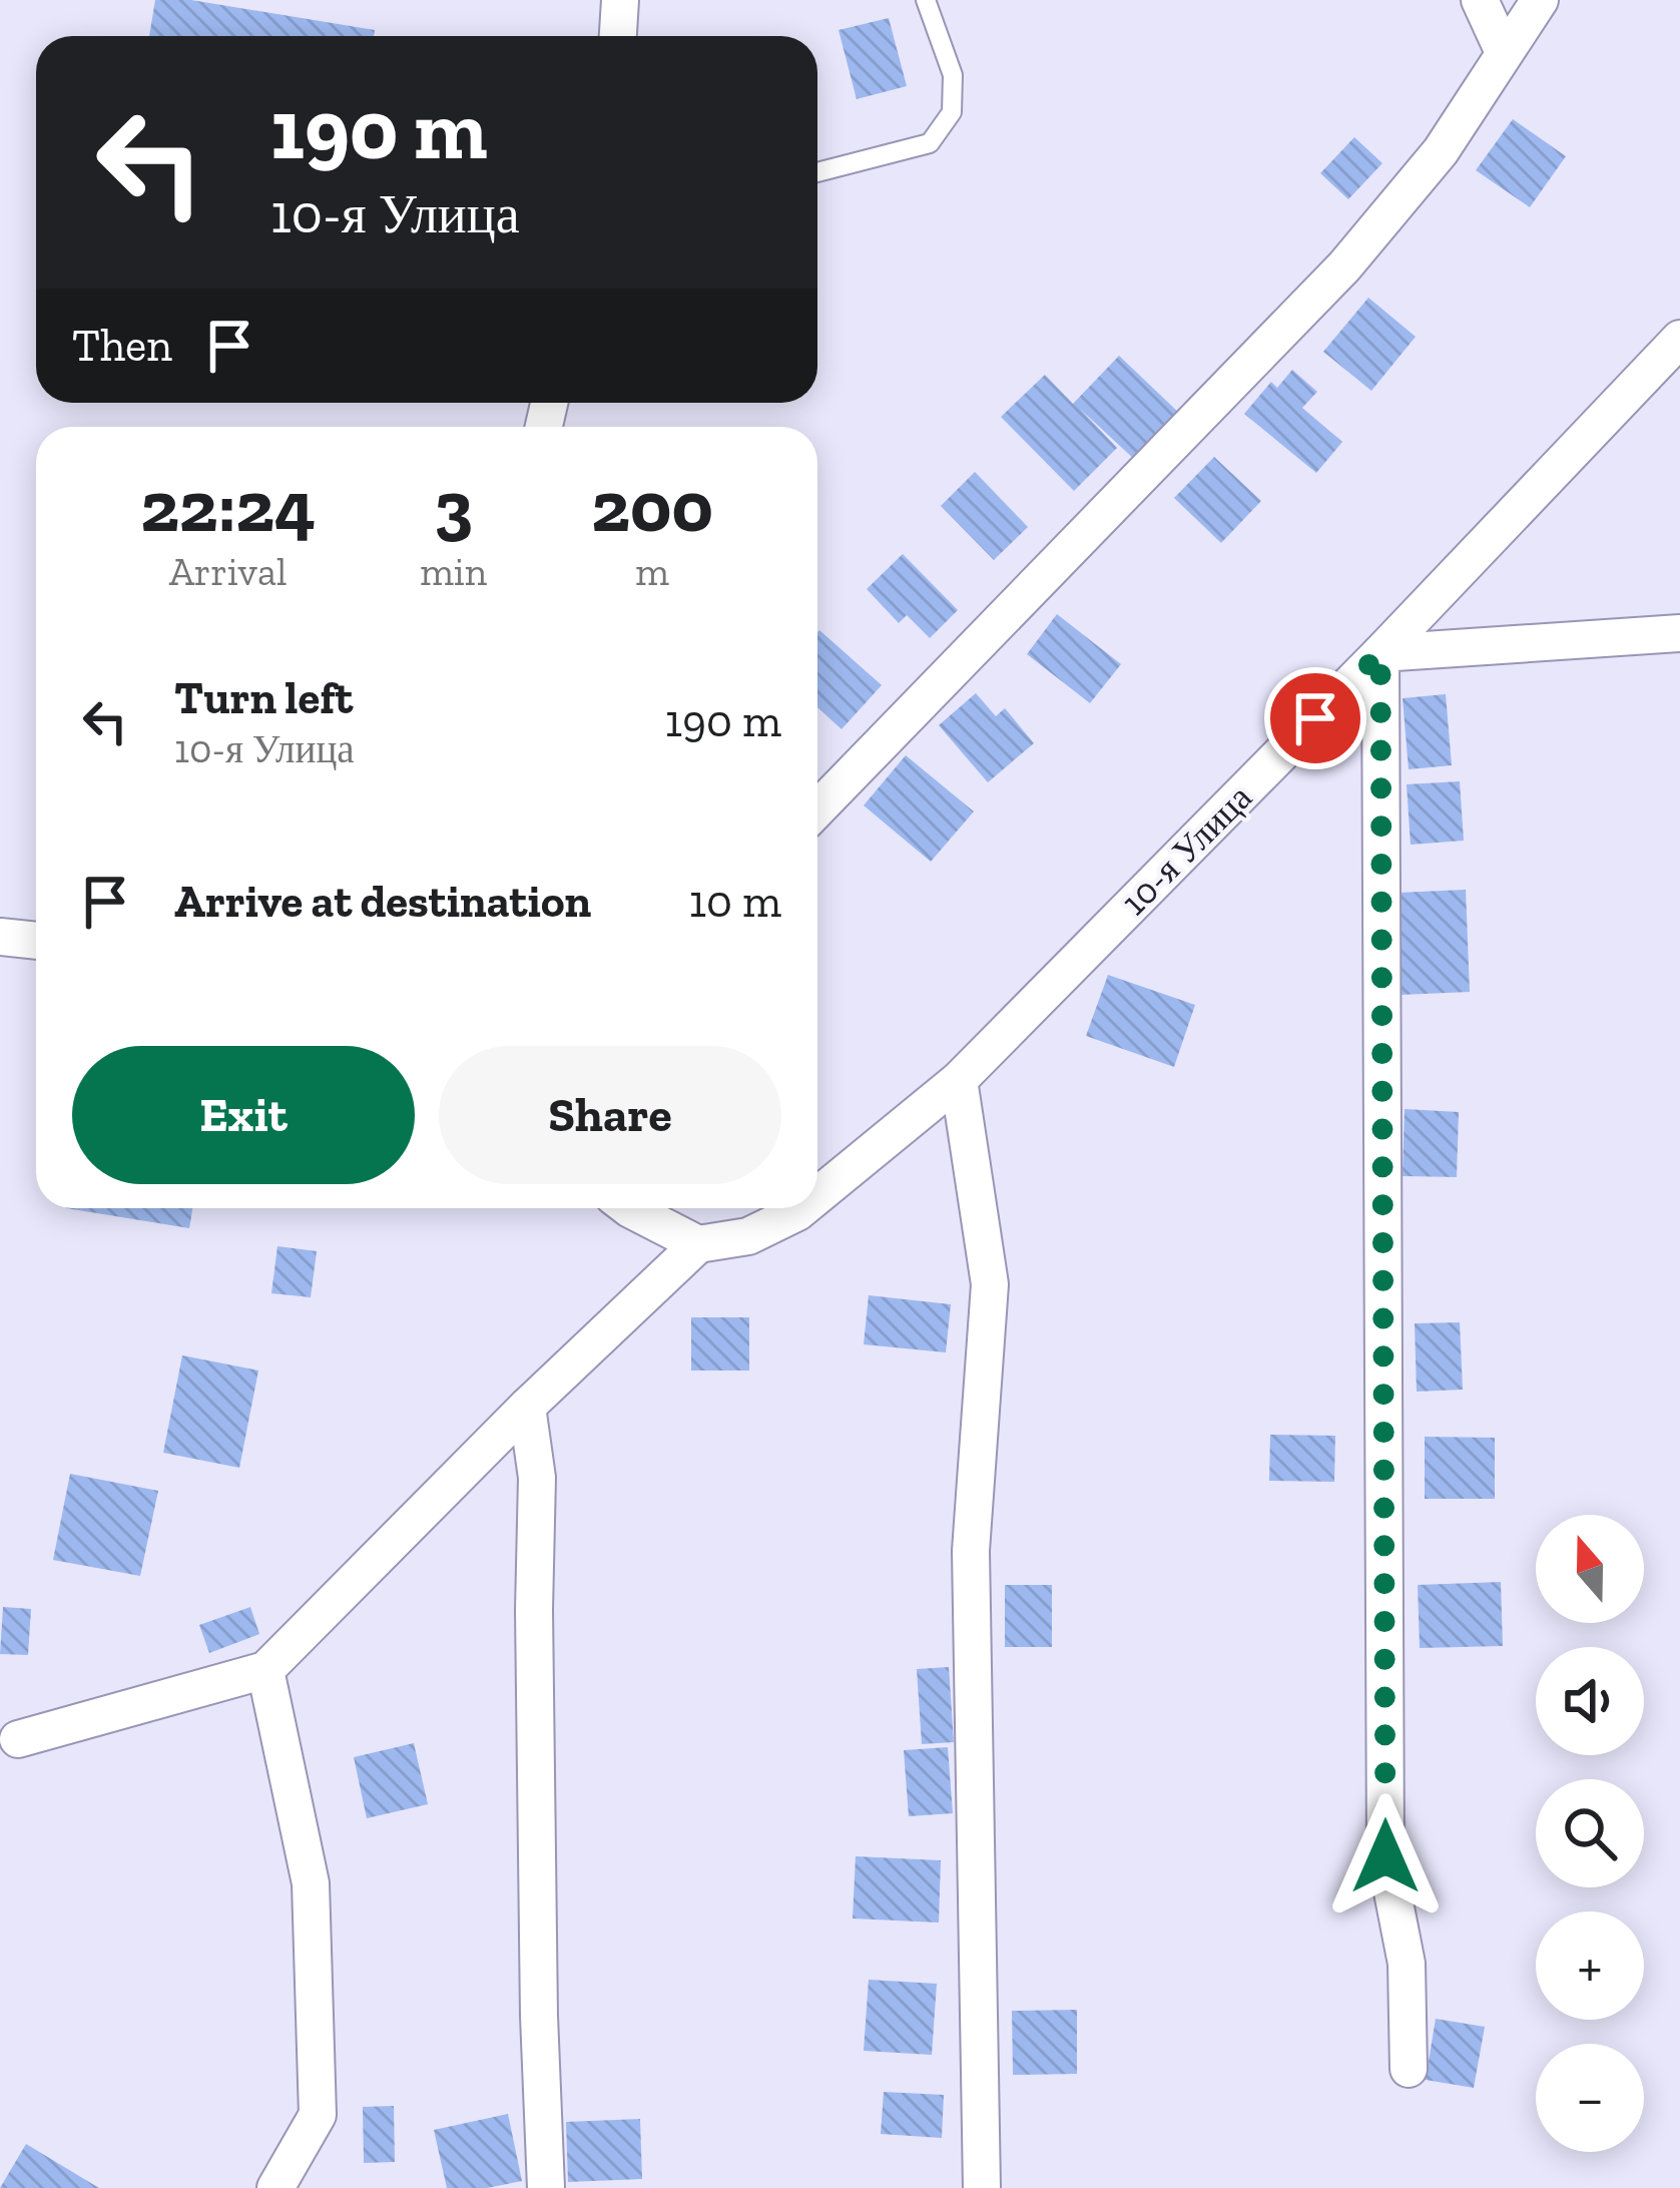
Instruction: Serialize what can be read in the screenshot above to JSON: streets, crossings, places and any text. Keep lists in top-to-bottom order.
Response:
{
  "streets": {
    "street": ["10-я Улица"]
  },
  "north": "top",
  "page": {
    "turn": ["190 m", "10-я Улица"],
    "then": "Then",
    "eta": [
      "22:24",
      "Arrival",
      "3",
      "min",
      "200",
      "m"
    ],
    "list": [
      {
        "name": "Turn left",
        "note": "10-я Улица",
        "value": "190 m"
      },
      {
        "name": "Arrive at destination",
        "value": "10 m"
      }
    ],
    "buttons": ["Exit", "Share"],
    "map_buttons": ["+", "−"]
  }
}
